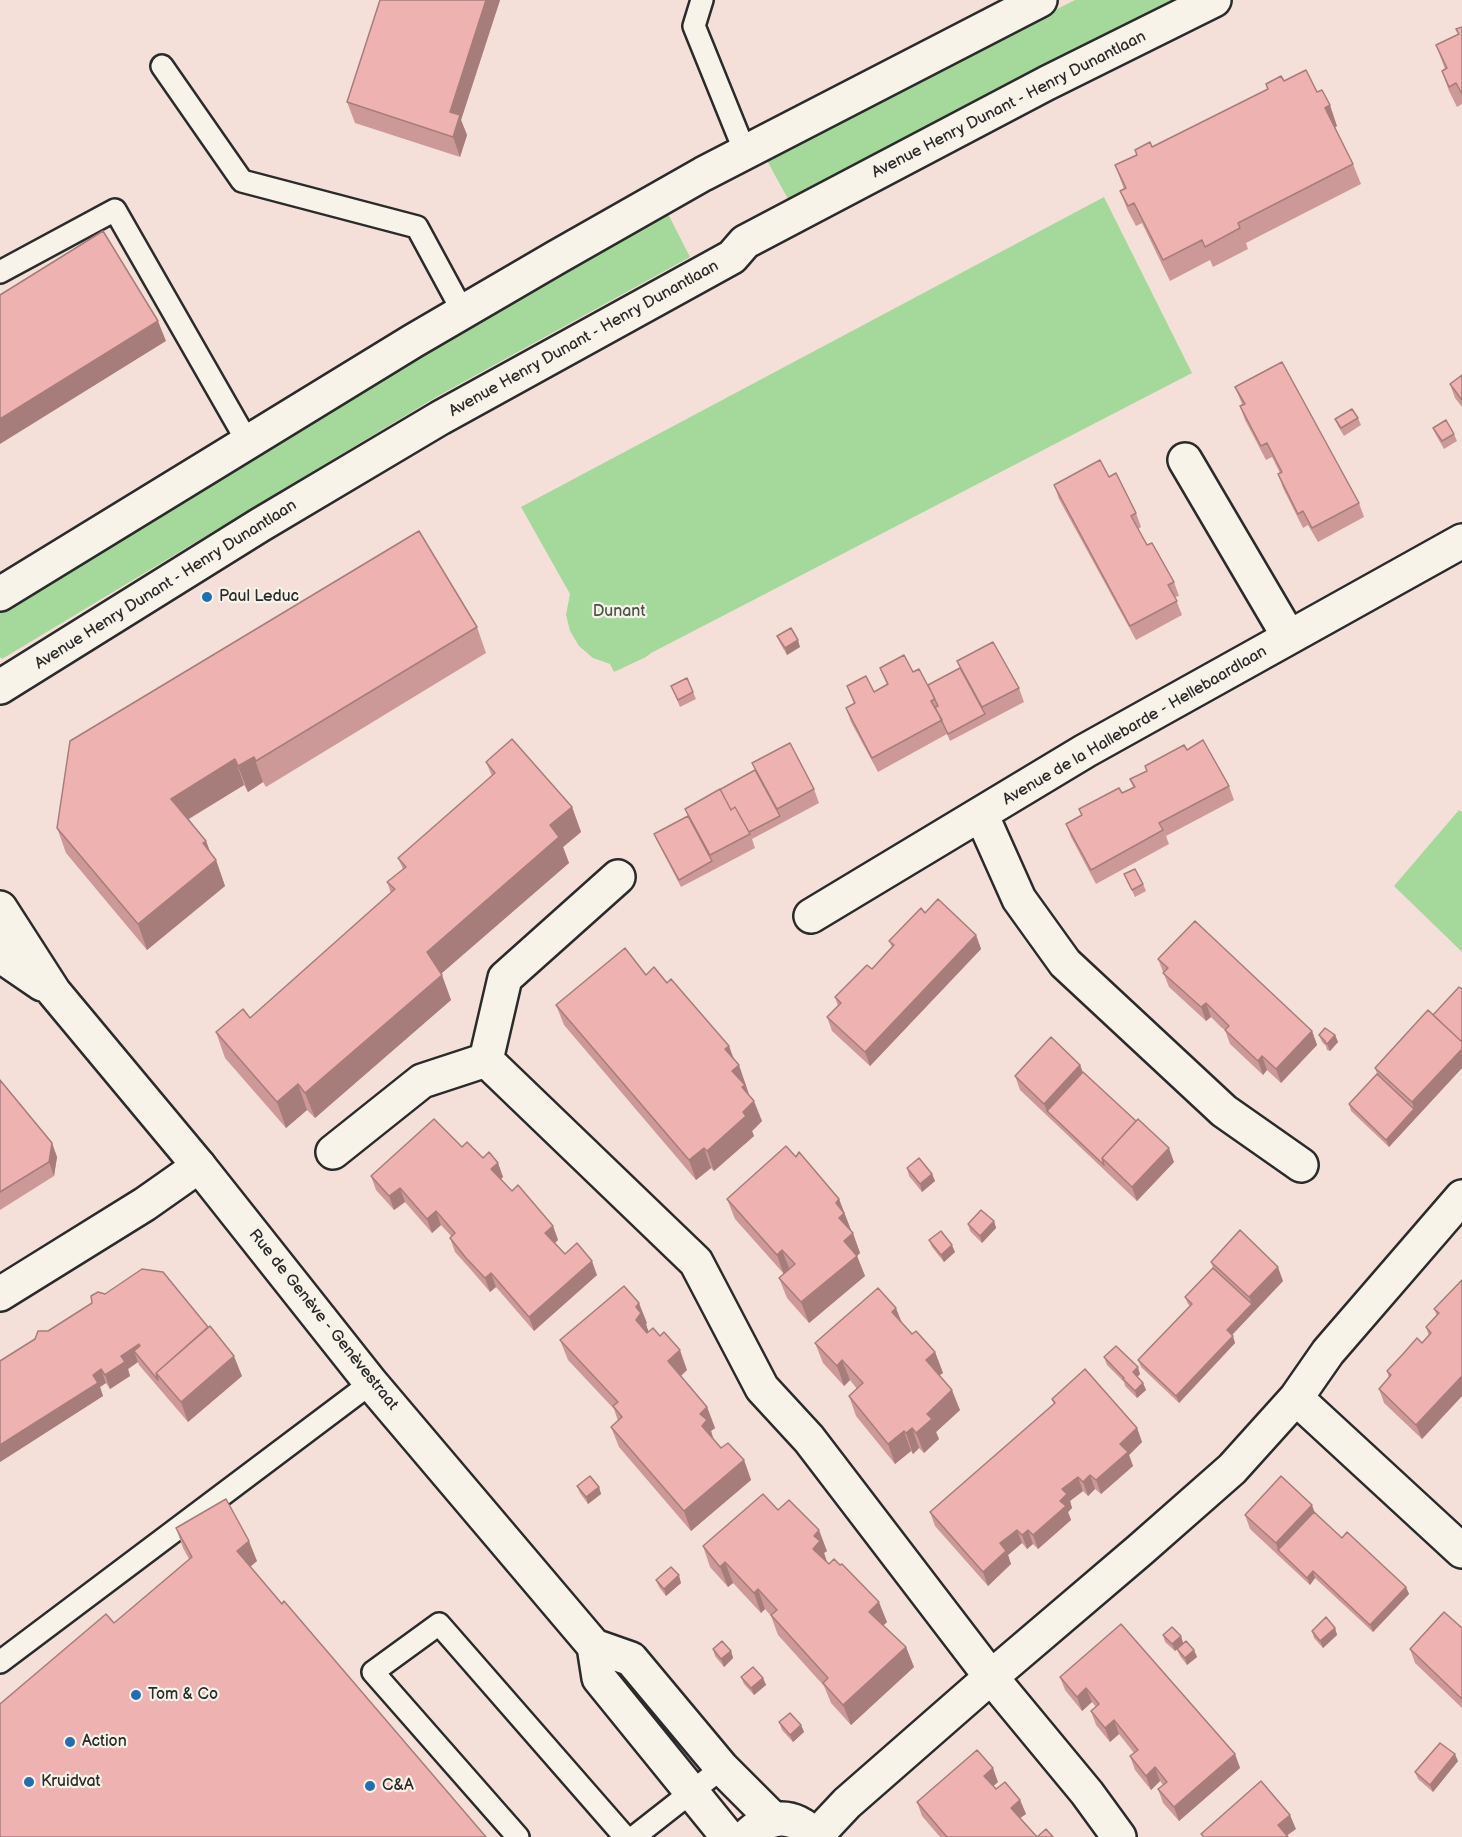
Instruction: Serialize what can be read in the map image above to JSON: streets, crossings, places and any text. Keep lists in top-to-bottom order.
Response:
{
  "streets": {
    "street": ["Avenue Henry Dunant - Henry Dunantlaan", "Avenue de la Hallebarde - Hellebaardlaan", "Rue de Genève - Genèvestraat"]
  },
  "parks": ["Dunant"],
  "places": [
    "Paul Leduc",
    "Tom & Co",
    "Action",
    "Kruidvat",
    "C&A"
  ]
}
